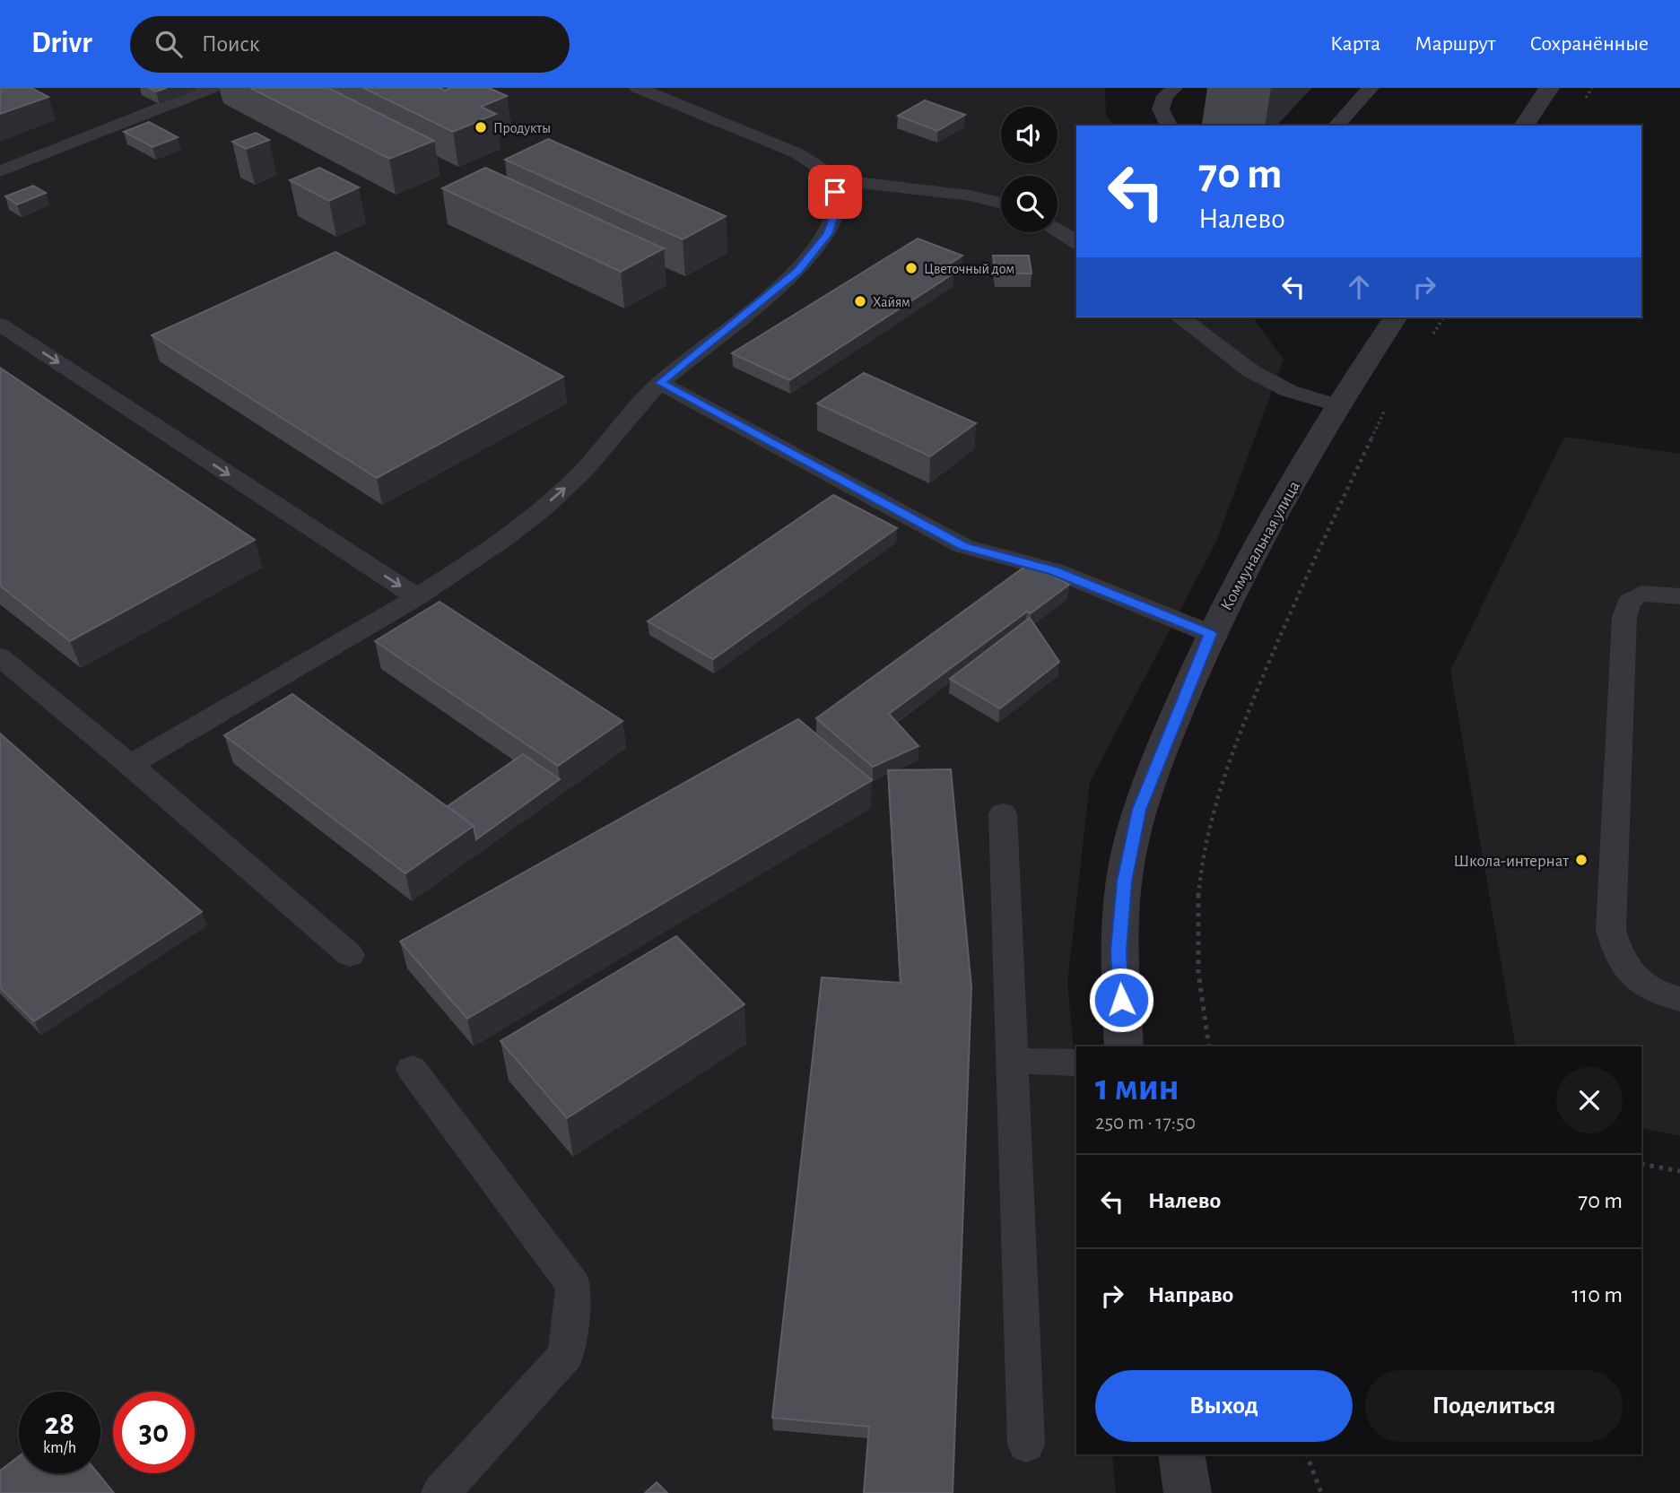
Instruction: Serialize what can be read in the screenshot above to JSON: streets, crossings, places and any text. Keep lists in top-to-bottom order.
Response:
{
  "streets": {
    "street": ["Коммунальная улица"]
  },
  "places": [
    "Продукты",
    "Цветочный дом",
    "Хайям",
    "Школа-интернат"
  ],
  "page": {
    "header": "Drivr",
    "search": "Поиск",
    "nav": ["Карта", "Маршрут", "Сохранённые"],
    "turn": ["70 m", "Налево"],
    "heading": ["1 мин", "250 m · 17:50"],
    "list": [
      {
        "name": "Налево",
        "value": "70 m"
      },
      {
        "name": "Направо",
        "value": "110 m"
      }
    ],
    "buttons": ["Выход", "Поделиться"],
    "speed": "28 km/h",
    "limit": "30"
  }
}
